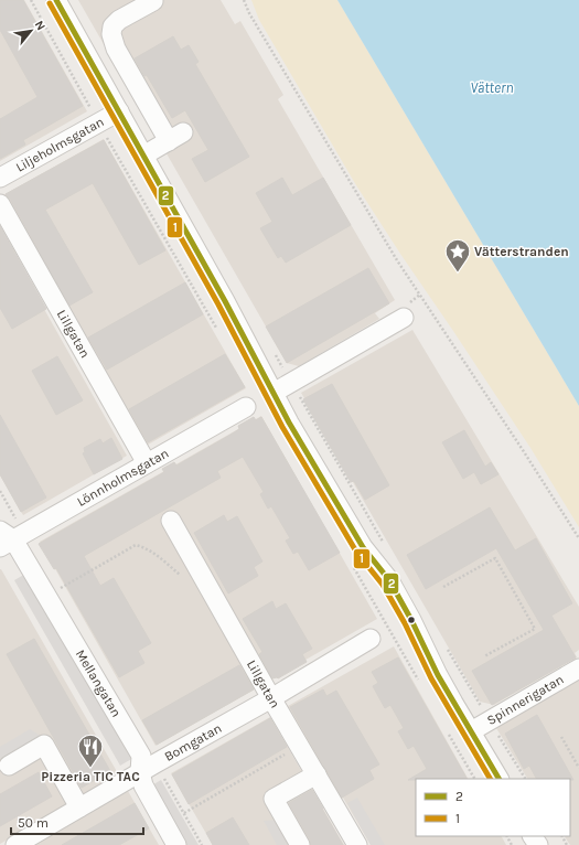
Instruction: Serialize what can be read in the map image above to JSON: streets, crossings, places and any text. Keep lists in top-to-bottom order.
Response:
{
  "streets": {
    "street": [
      "Liljeholmsgatan",
      "Lillgatan",
      "Lönnholmsgatan",
      "Mellangatan",
      "Spinnerigatan",
      "Bomgatan"
    ]
  },
  "crossings": [
    ["Lillgatan", "Lönnholmsgatan"],
    ["Lillgatan", "Bomgatan"],
    ["Lönnholmsgatan", "Mellangatan"],
    ["Mellangatan", "Bomgatan"]
  ],
  "water": ["Vättern"],
  "places": {
    "place": ["Vätterstranden"],
    "restaurant": ["Pizzeria TIC TAC"]
  },
  "lines": ["transit line 2", "transit line 1"],
  "legend": ["2", "1"],
  "scale_bar": "50 m",
  "north": "top right"
}
